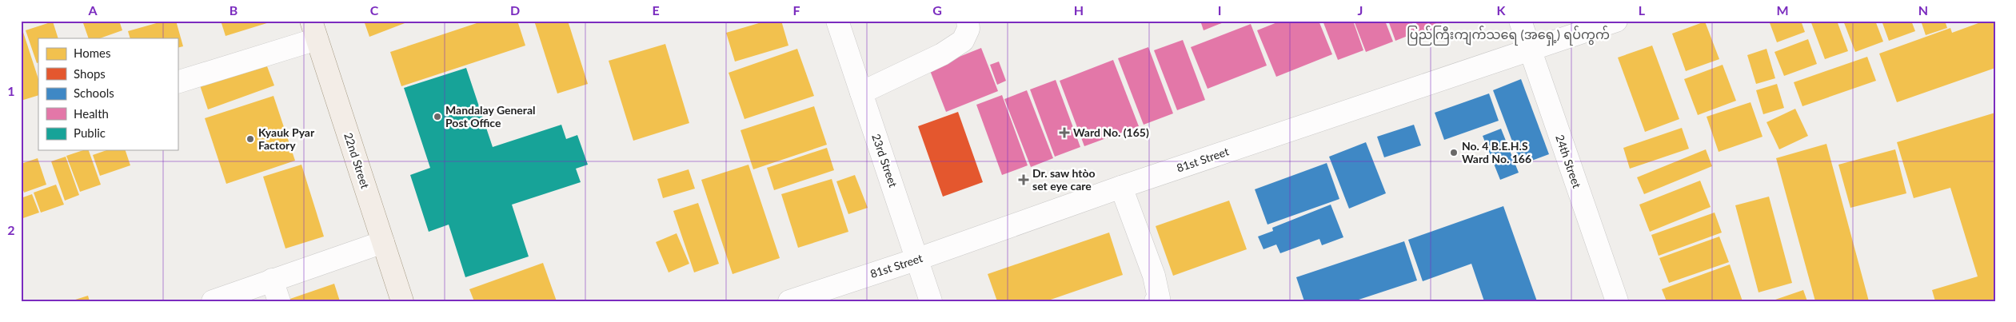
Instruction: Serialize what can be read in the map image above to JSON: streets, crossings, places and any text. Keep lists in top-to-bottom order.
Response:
{
  "streets": {
    "main road": ["22nd Street"],
    "street": ["81st Street", "23rd Street", "24th Street"]
  },
  "crossings": [
    ["81st Street", "23rd Street"],
    ["81st Street", "24th Street"]
  ],
  "districts": ["ပြည်ကြီးကျက်သရေ (အရှေ့) ရပ်ကွက်"],
  "places": {
    "other": ["Mandalay General Post Office", "Kyauk Pyar Factory", "No. 4 B.E.H.S Ward No. 166"],
    "health": ["Ward No. (165)", "Dr. saw htòo set eye care"]
  },
  "legend": [
    "Homes",
    "Shops",
    "Schools",
    "Health",
    "Public"
  ],
  "grid": {
    "columns": [
      "A",
      "B",
      "C",
      "D",
      "E",
      "F",
      "G",
      "H",
      "I",
      "J",
      "K",
      "L",
      "M",
      "N"
    ],
    "rows": ["1", "2"]
  }
}
